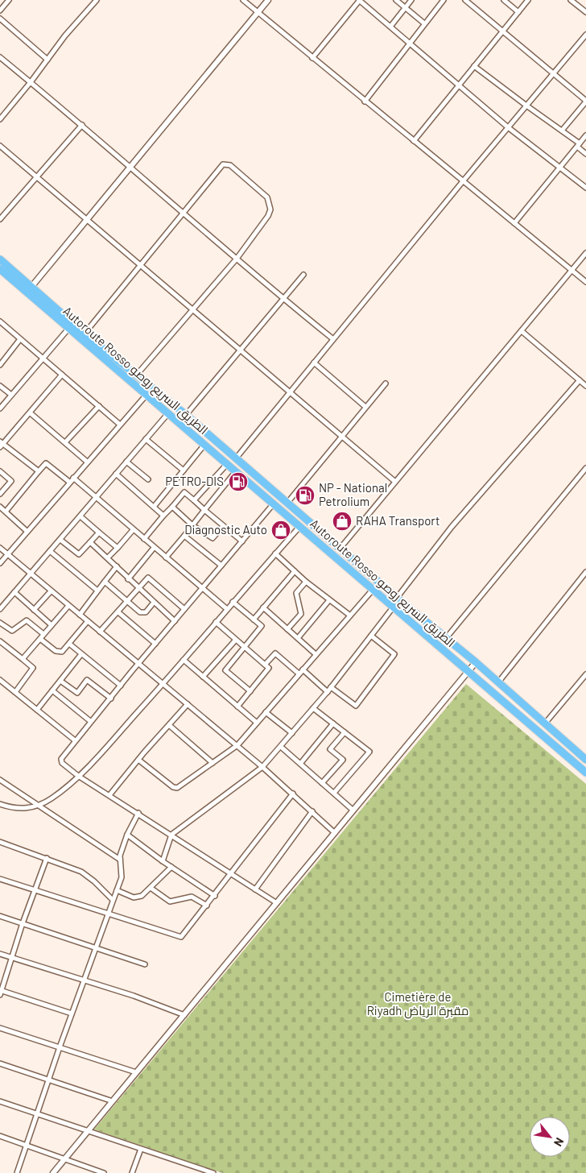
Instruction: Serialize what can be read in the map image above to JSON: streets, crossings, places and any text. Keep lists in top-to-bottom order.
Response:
{
  "streets": {
    "highway": ["Autoroute Rosso الطريق السريع روصو"]
  },
  "parks": ["Cimetière de Riyadh مقبرة الرياض"],
  "places": {
    "fuel station": ["PETRO-DIS", "NP - National Petrolium"],
    "shop": ["RAHA Transport", "Diagnostic Auto"]
  },
  "north": "bottom right"
}
